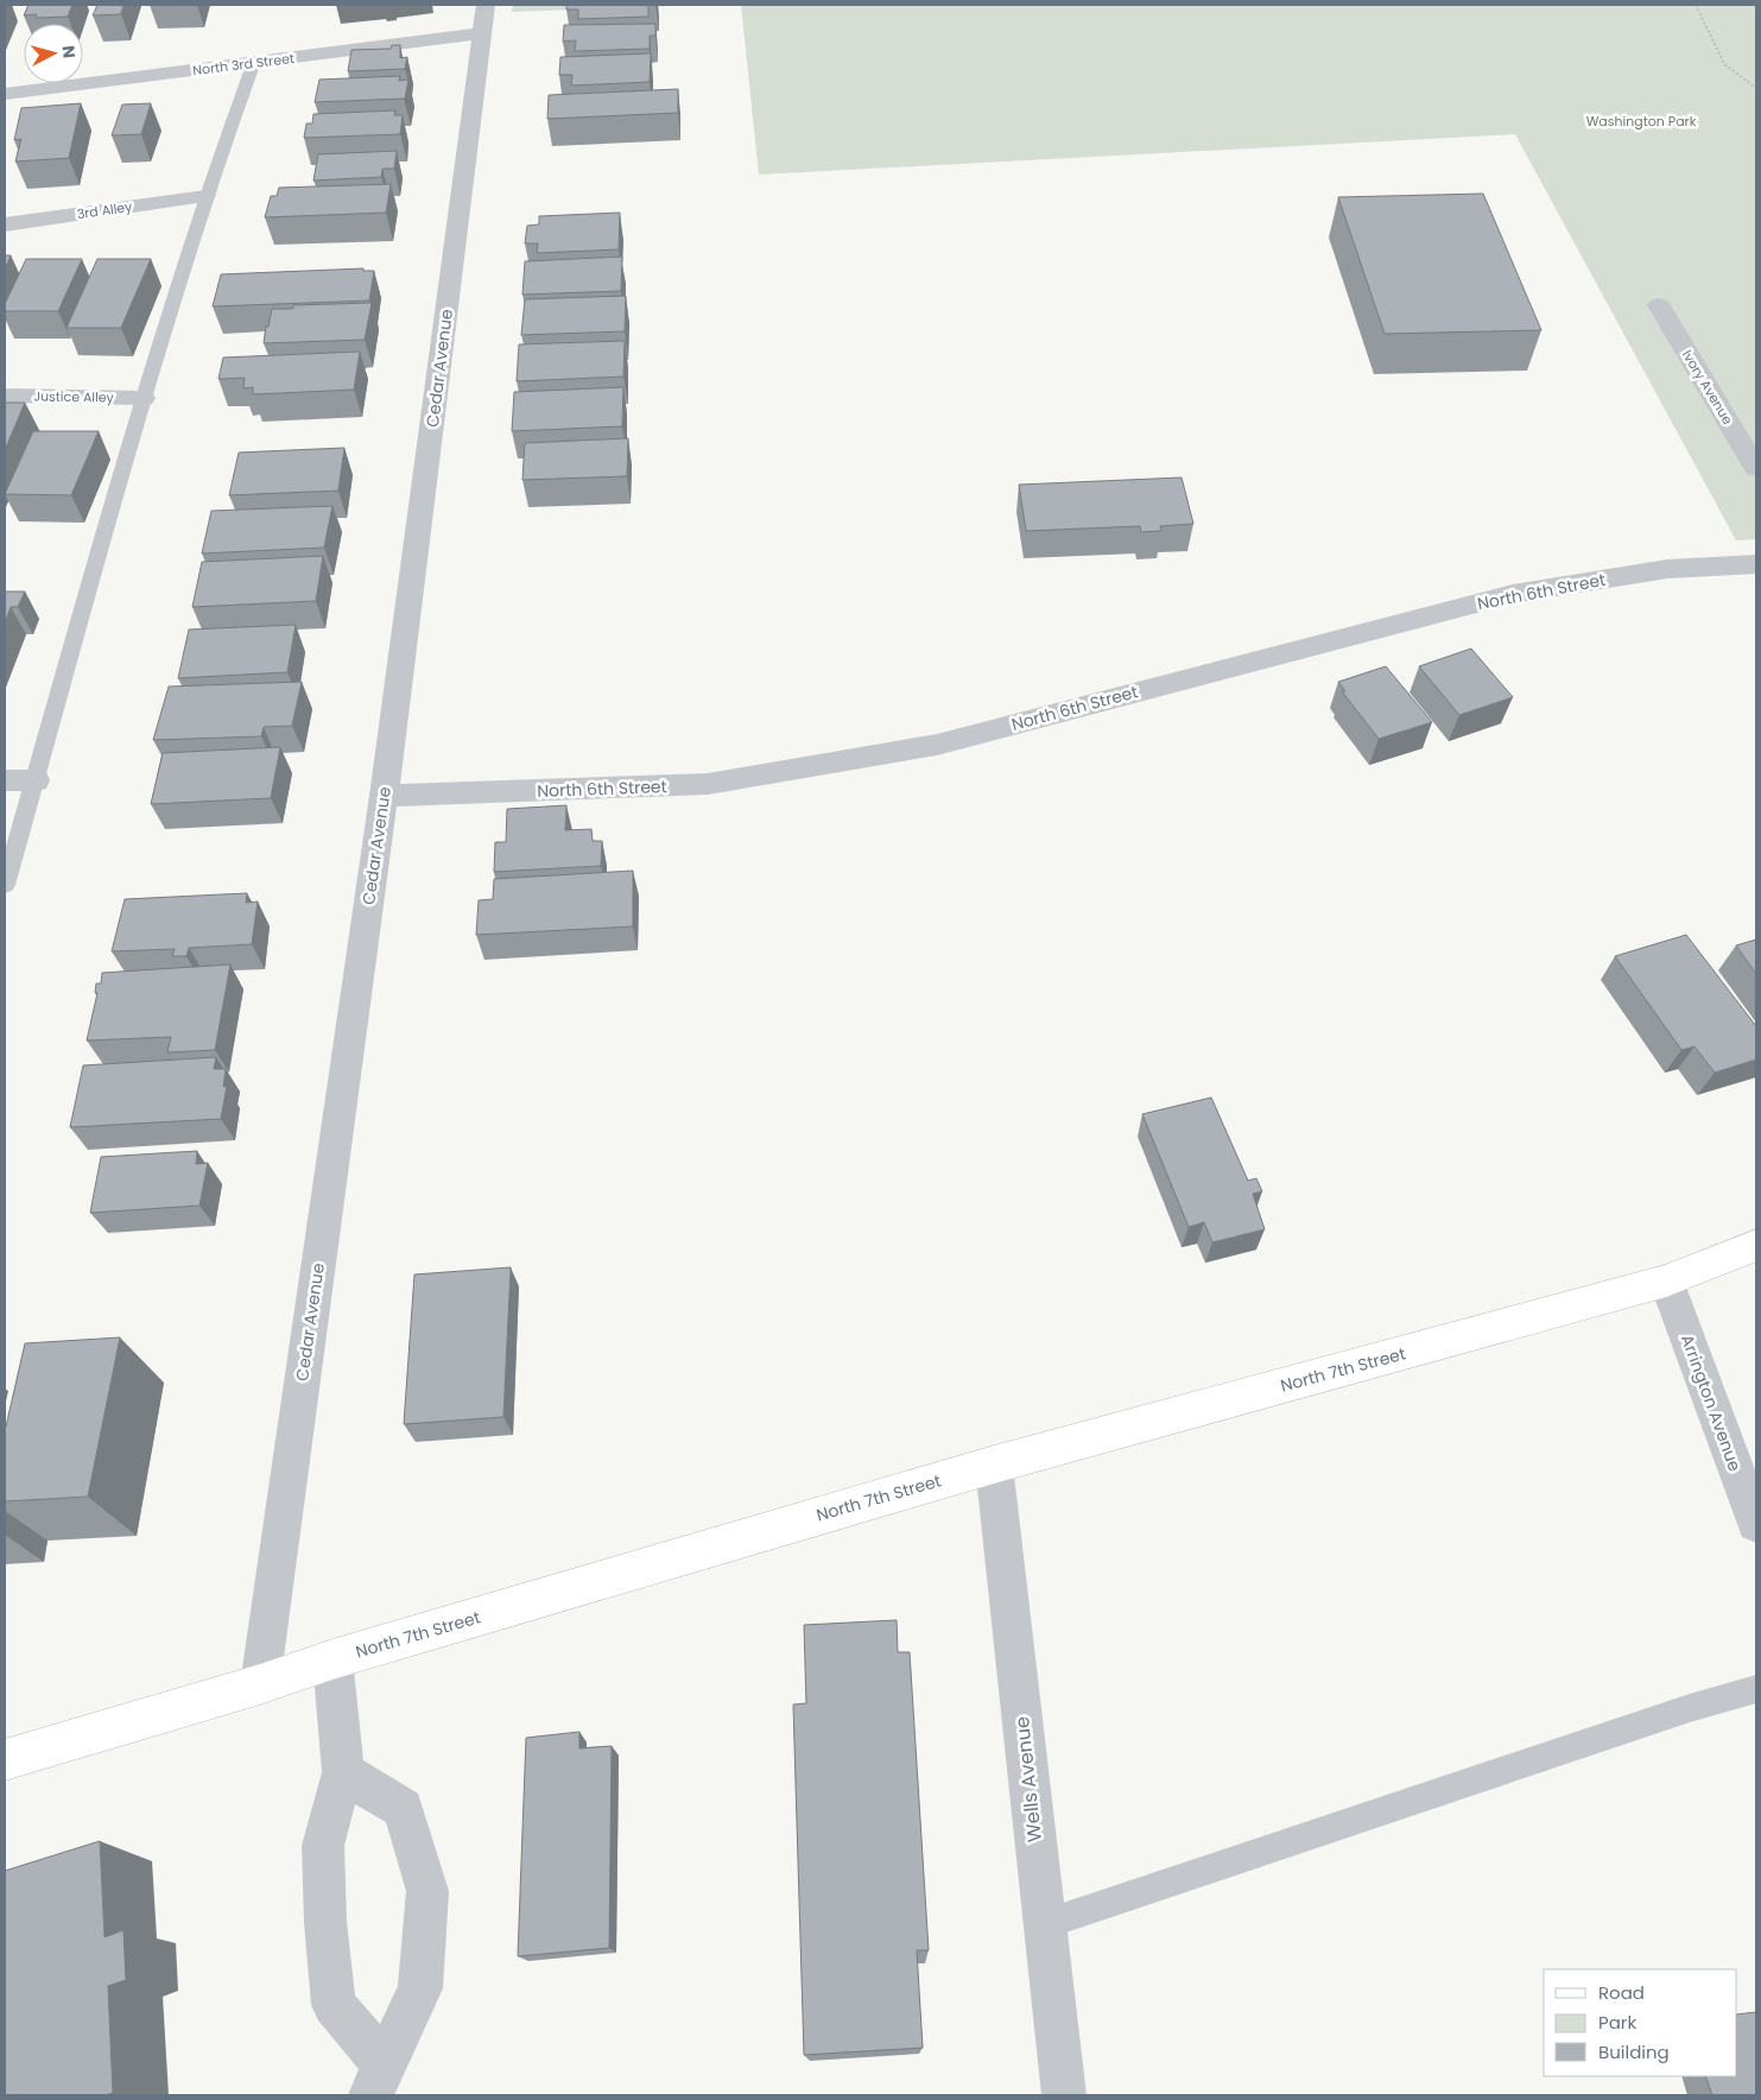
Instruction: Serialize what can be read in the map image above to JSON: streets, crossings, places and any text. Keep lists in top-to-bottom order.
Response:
{
  "streets": {
    "street": [
      "North 3rd Street",
      "3rd Alley",
      "Cedar Avenue",
      "Ivory Avenue",
      "Justice Alley",
      "North 6th Street",
      "North 7th Street",
      "Arrington Avenue",
      "Wells Avenue"
    ]
  },
  "crossings": [
    ["North 3rd Street", "Cedar Avenue"],
    ["Cedar Avenue", "North 6th Street"],
    ["Cedar Avenue", "North 7th Street"],
    ["North 7th Street", "Arrington Avenue"],
    ["North 7th Street", "Wells Avenue"]
  ],
  "parks": ["Washington Park"],
  "legend": ["Road", "Park", "Building"],
  "north": "right"
}
